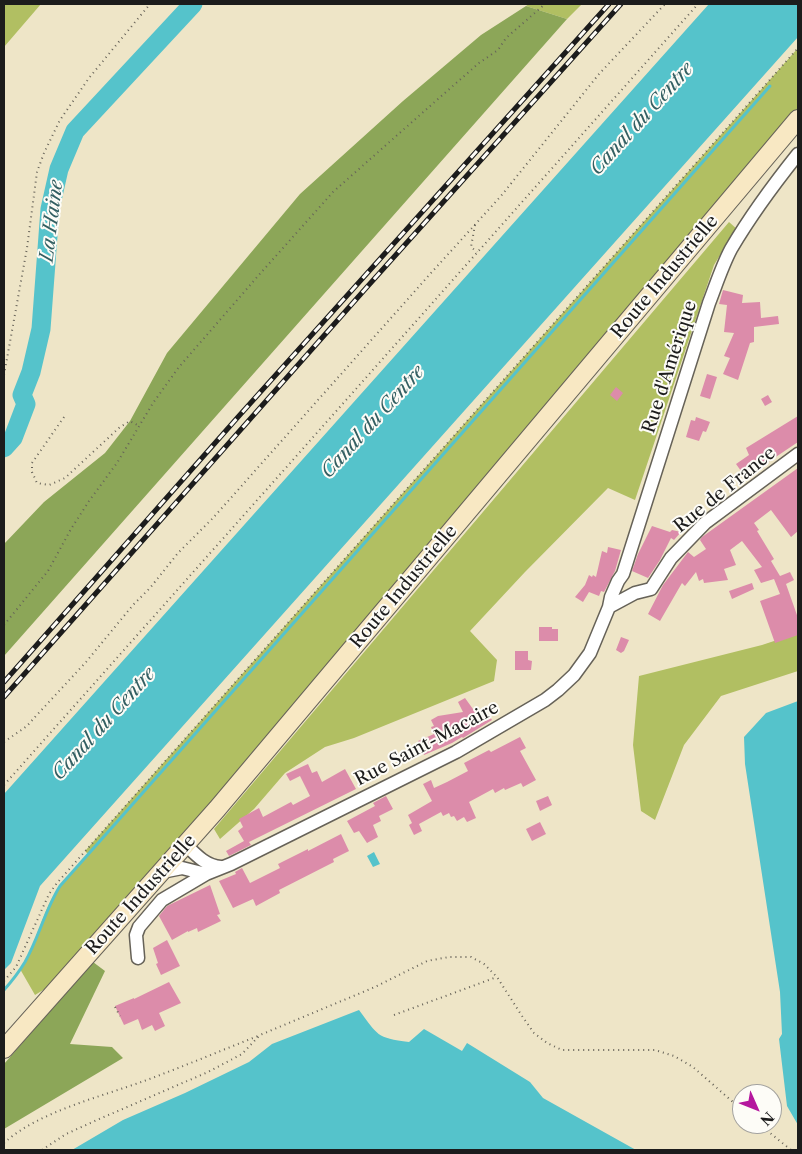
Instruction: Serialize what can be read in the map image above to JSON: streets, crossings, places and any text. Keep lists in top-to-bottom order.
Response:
{
  "streets": {
    "main road": ["Route Industrielle"],
    "street": ["Rue d'Amérique", "Rue de France", "Rue Saint-Macaire"]
  },
  "crossings": [
    ["Rue d'Amérique", "Rue de France"],
    ["Rue d'Amérique", "Rue Saint-Macaire"],
    ["Rue de France", "Rue Saint-Macaire"]
  ],
  "water": ["Canal du Centre", "La Haine"],
  "north": "bottom right"
}
